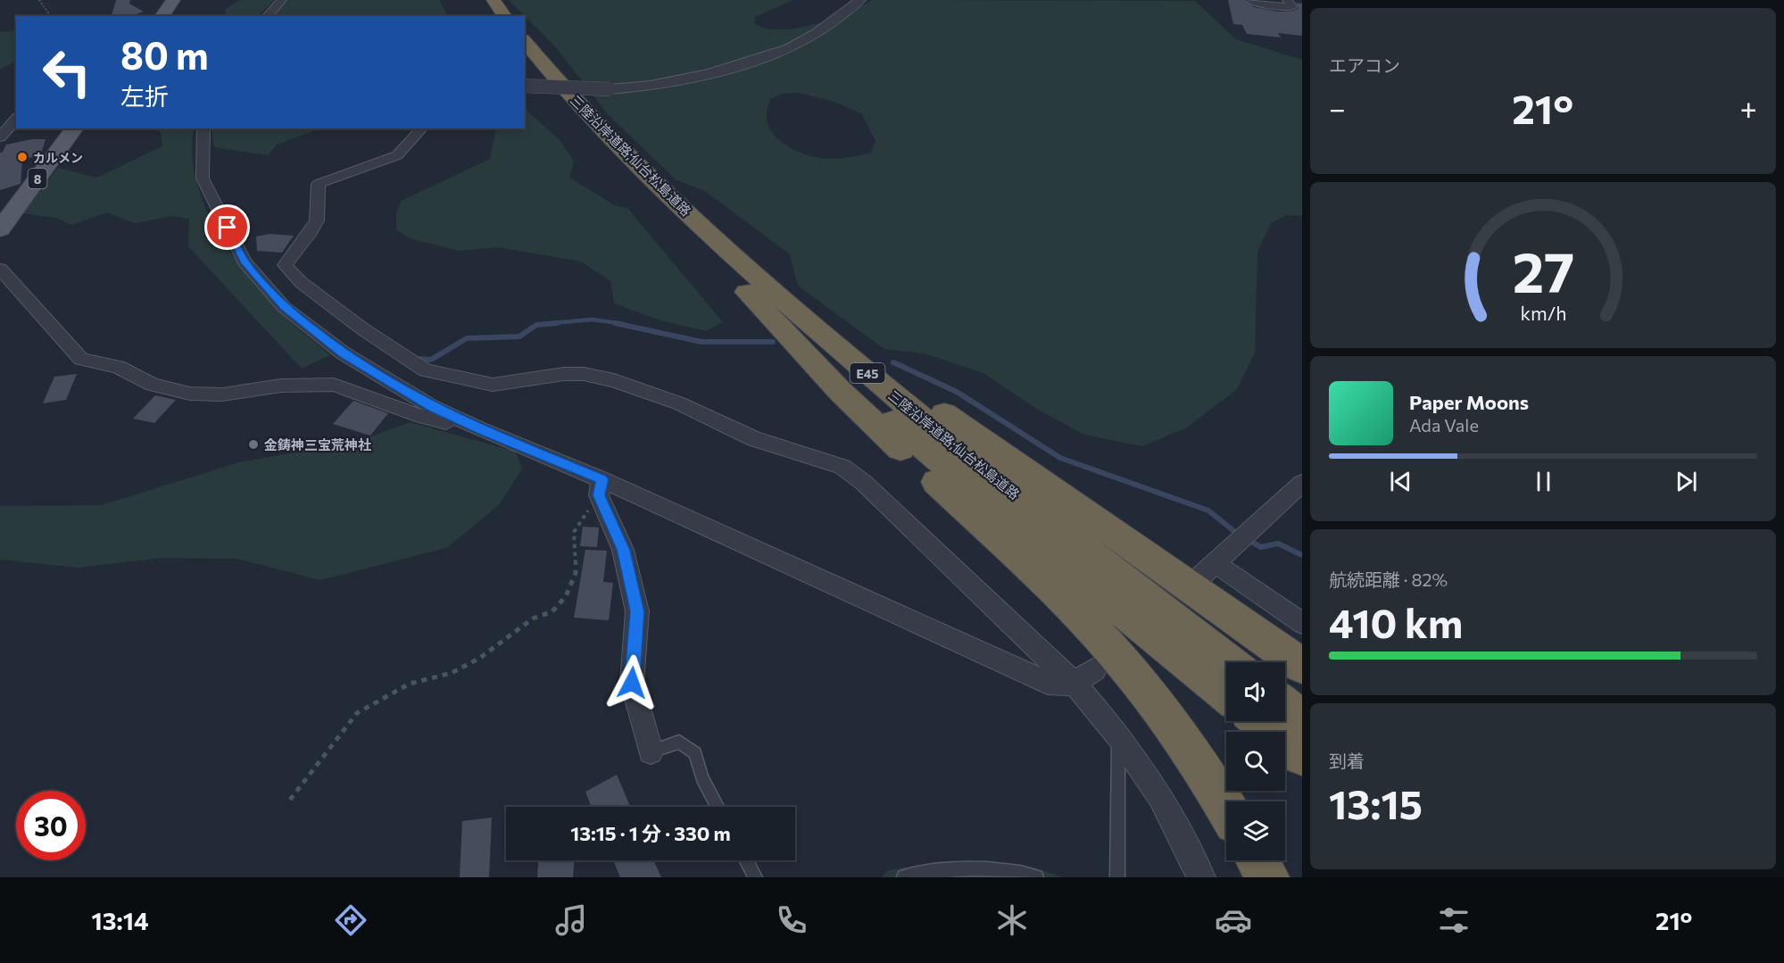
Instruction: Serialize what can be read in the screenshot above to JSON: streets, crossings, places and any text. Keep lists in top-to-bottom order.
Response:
{
  "streets": {
    "highway": ["三陸沿岸道路;仙台松島道路", "E45"],
    "main road": ["8"]
  },
  "places": ["カルメン", "金鋳神三宝荒神社"],
  "page": {
    "tile": [
      "エアコン",
      ["航続距離 · 82%", "410 km"],
      ["到着", "13:15"]
    ],
    "turn": ["80 m", "左折"],
    "heat": ["−", "21°", "+"],
    "song": ["Paper Moons", "Ada Vale"],
    "limit": "30",
    "trip": "13:15 · 1 分 · 330 m",
    "tabs": ["13:14", "21°"],
    "gauge": ["27", "km/h"]
  }
}
